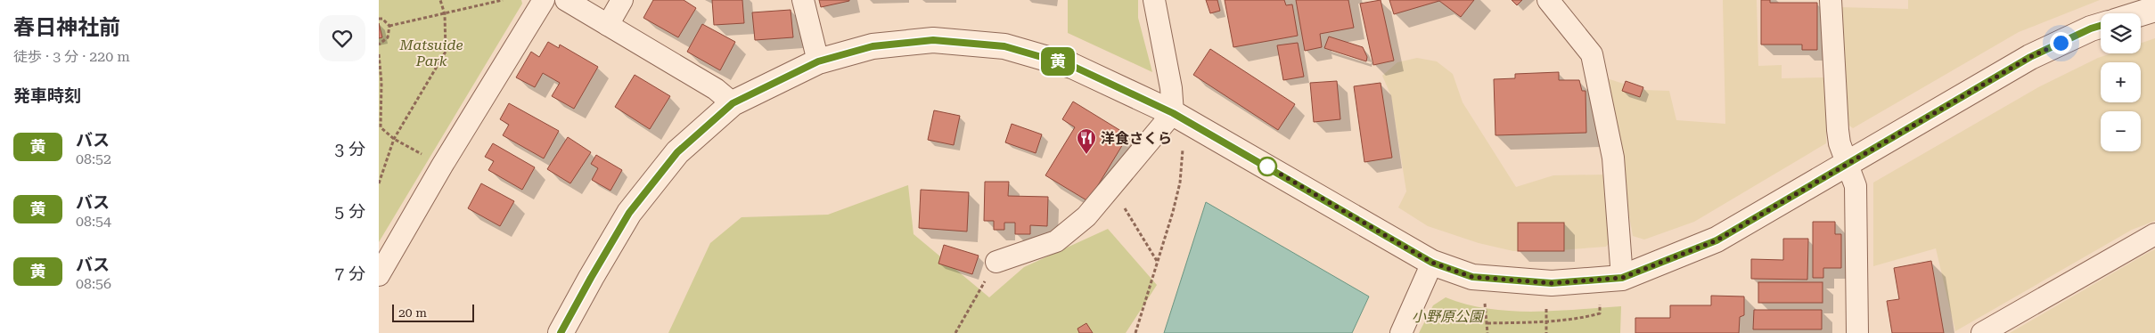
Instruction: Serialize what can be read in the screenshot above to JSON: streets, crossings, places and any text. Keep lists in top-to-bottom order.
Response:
{
  "parks": ["Matsuide Park", "小野原公園"],
  "places": {
    "restaurant": ["洋食さくら"]
  },
  "lines": ["bus line 黄"],
  "scale_bar": "20 m",
  "page": {
    "heading": [
      ["春日神社前", "徒歩 · 3 分 · 220 m"],
      "発車時刻"
    ],
    "on_map": "黄",
    "map_buttons": ["+", "−"],
    "list": [
      {
        "mark": "黄",
        "name": "バス",
        "note": "08:52",
        "value": "3 分"
      },
      {
        "mark": "黄",
        "name": "バス",
        "note": "08:54",
        "value": "5 分"
      },
      {
        "mark": "黄",
        "name": "バス",
        "note": "08:56",
        "value": "7 分"
      }
    ],
    "scale": "20 m"
  }
}
